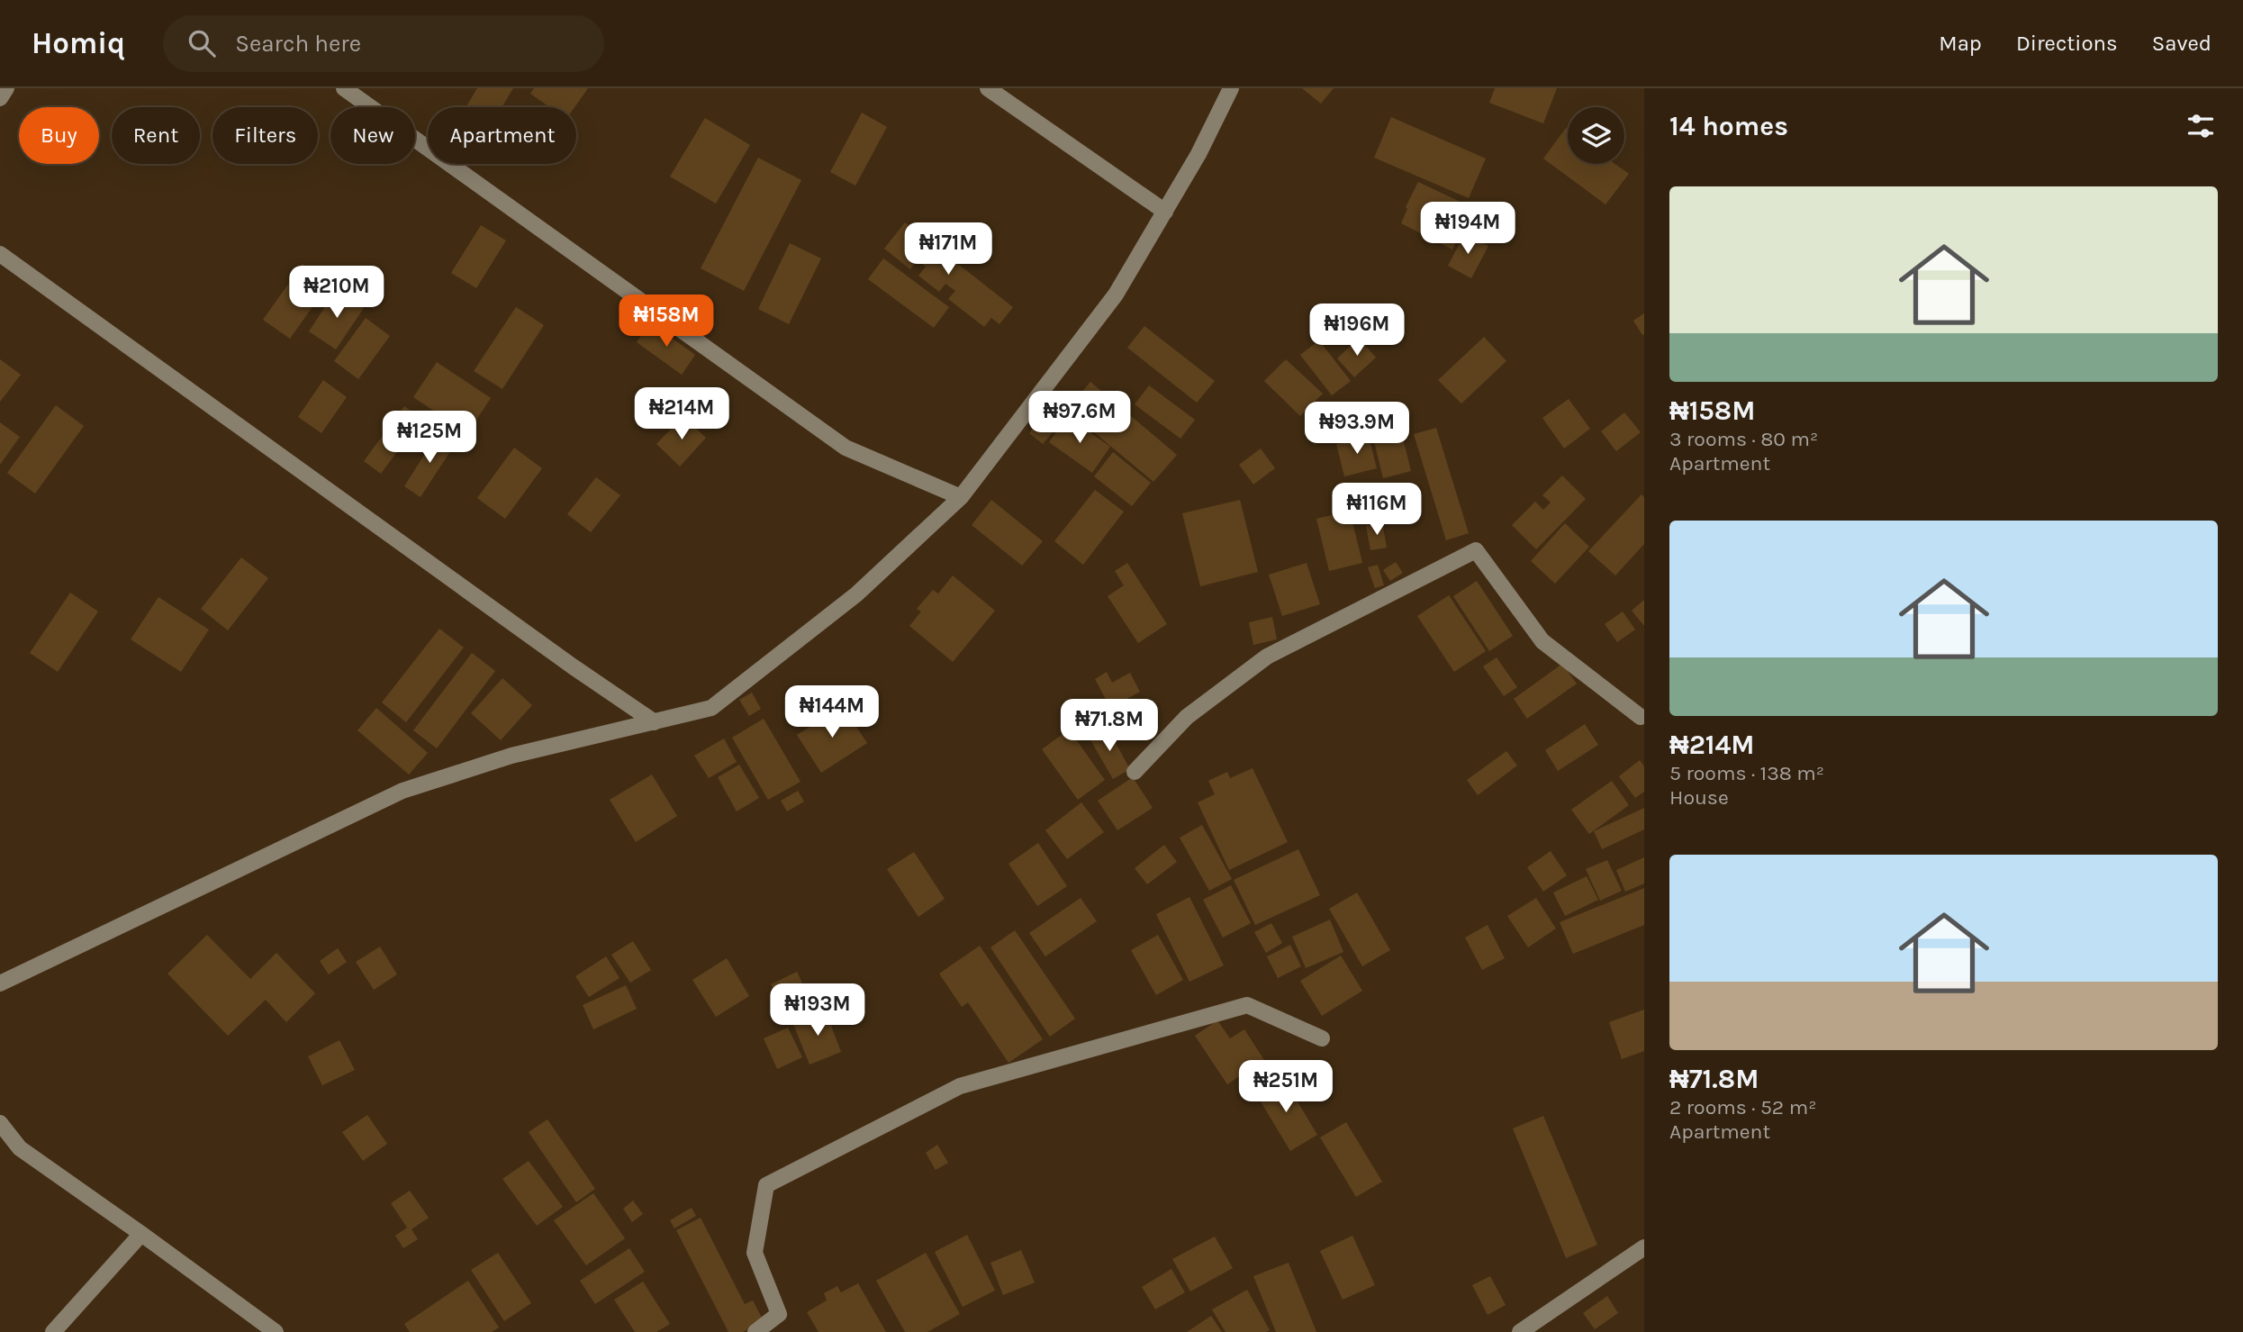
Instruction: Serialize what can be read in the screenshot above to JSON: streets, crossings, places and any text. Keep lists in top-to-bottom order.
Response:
{
  "page": {
    "header": "Homiq",
    "search": "Search here",
    "nav": ["Map", "Directions", "Saved"],
    "heading": "14 homes",
    "chip": [
      "Buy",
      "Rent",
      "Filters",
      "New",
      "Apartment"
    ],
    "list": [
      {
        "name": "₦158M",
        "note": "3 rooms · 80 m² · Apartment"
      },
      {
        "name": "₦214M",
        "note": "5 rooms · 138 m² · House"
      },
      {
        "name": "₦71.8M",
        "note": "2 rooms · 52 m² · Apartment"
      }
    ],
    "price": [
      "₦194M",
      "₦171M",
      "₦210M",
      "₦158M",
      "₦196M",
      "₦214M",
      "₦97.6M",
      "₦93.9M",
      "₦125M",
      "₦116M",
      "₦144M",
      "₦71.8M",
      "₦193M",
      "₦251M"
    ]
  }
}
